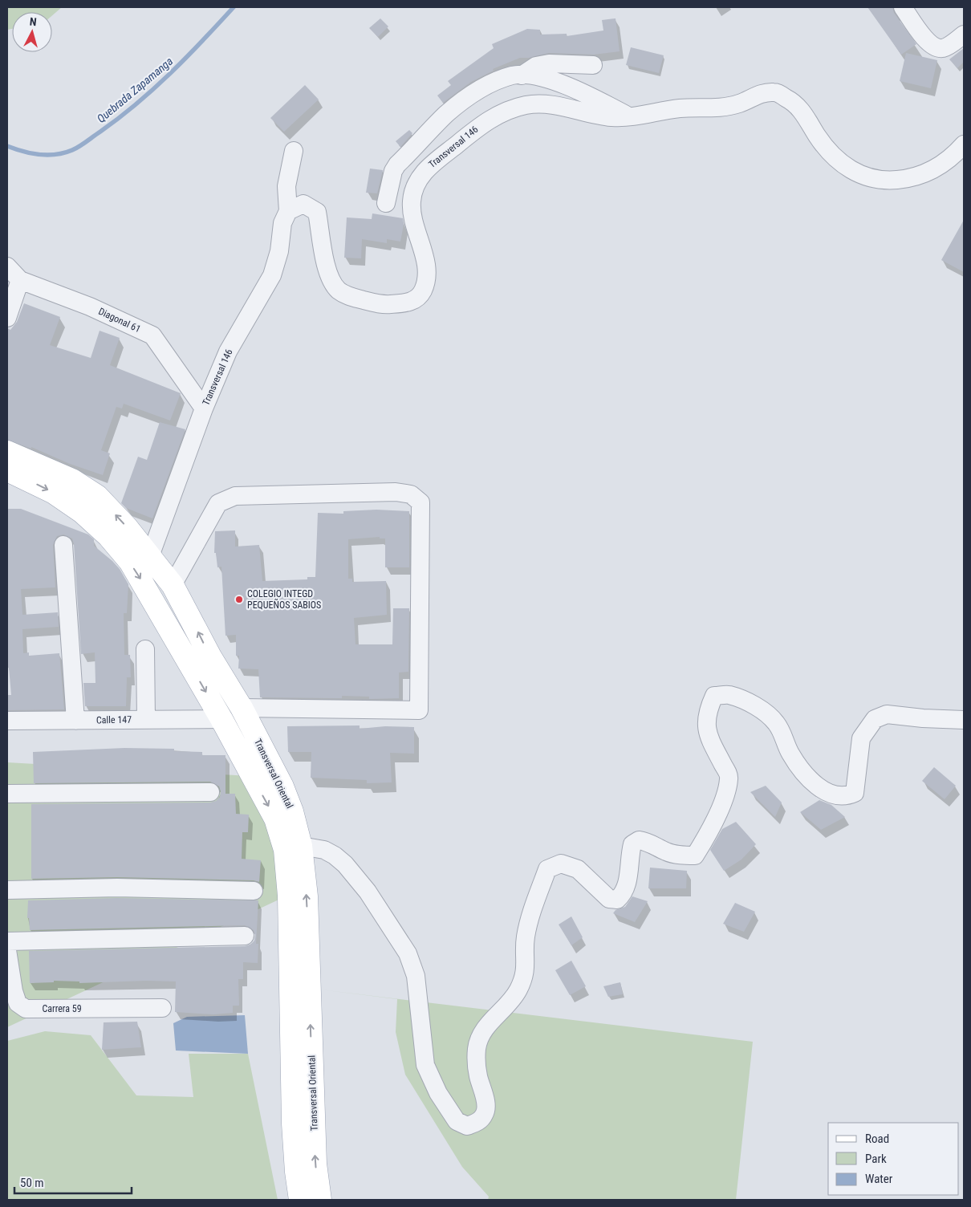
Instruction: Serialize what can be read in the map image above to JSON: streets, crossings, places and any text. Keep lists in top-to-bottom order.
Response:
{
  "streets": {
    "main road": ["Transversal Oriental"],
    "street": [
      "Transversal 146",
      "Diagonal 61",
      "Calle 147",
      "Carrera 59"
    ]
  },
  "crossings": [
    ["Transversal 146", "Diagonal 61"],
    ["Transversal 146", "Transversal Oriental"],
    ["Calle 147", "Transversal Oriental"]
  ],
  "water": ["Quebrada Zapamanga"],
  "places": ["COLEGIO INTEGD PEQUEÑOS SABIOS"],
  "legend": ["Road", "Park", "Water"],
  "scale_bar": "50 m",
  "north": "top"
}
